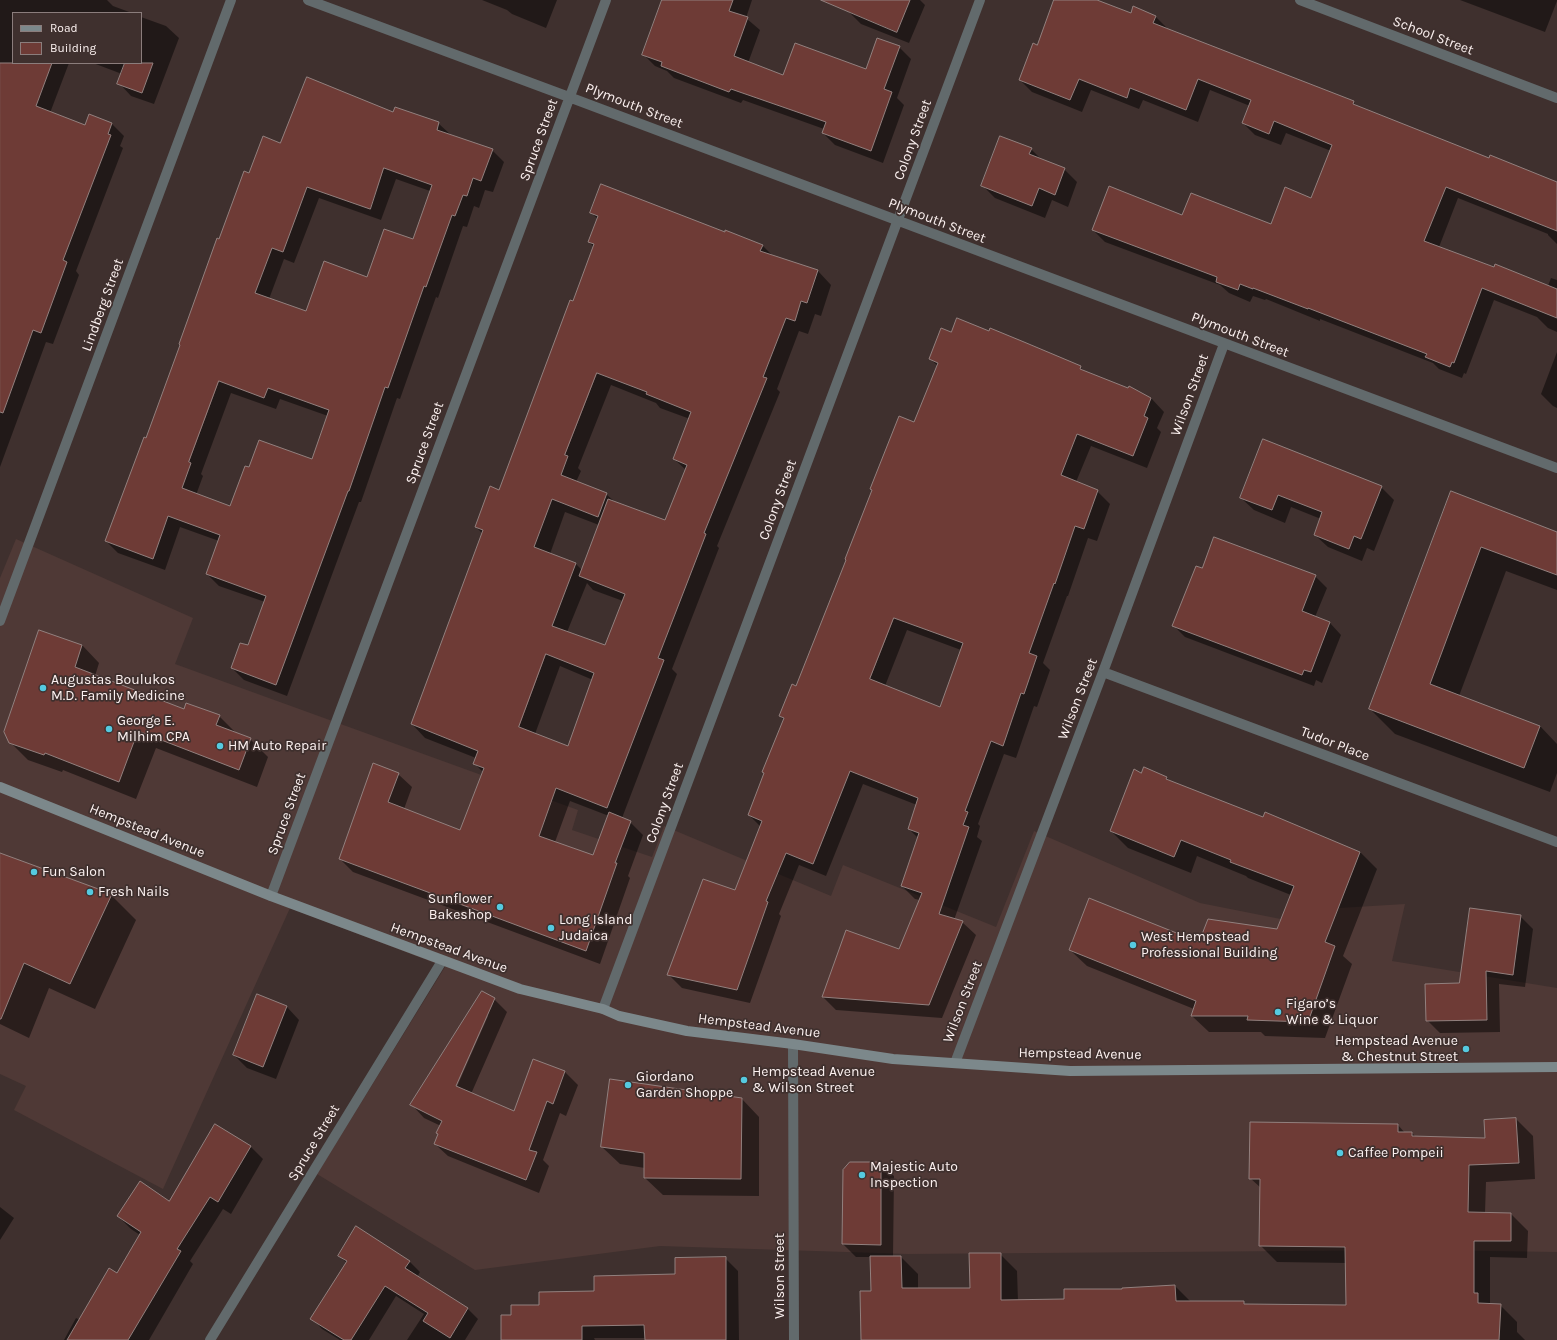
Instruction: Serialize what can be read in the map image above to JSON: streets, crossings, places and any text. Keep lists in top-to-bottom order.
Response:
{
  "streets": {
    "main road": ["Hempstead Avenue"],
    "street": [
      "School Street",
      "Plymouth Street",
      "Spruce Street",
      "Colony Street",
      "Lindberg Street",
      "Wilson Street",
      "Tudor Place"
    ]
  },
  "crossings": [
    ["Plymouth Street", "Spruce Street"],
    ["Plymouth Street", "Colony Street"],
    ["Plymouth Street", "Wilson Street"],
    ["Spruce Street", "Hempstead Avenue"],
    ["Colony Street", "Hempstead Avenue"],
    ["Wilson Street", "Tudor Place"],
    ["Wilson Street", "Hempstead Avenue"]
  ],
  "places": [
    "Augustas Boulukos M.D. Family Medicine",
    "George E. Milhim CPA",
    "HM Auto Repair",
    "Fun Salon",
    "Fresh Nails",
    "Sunflower Bakeshop",
    "Long Island Judaica",
    "West Hempstead Professional Building",
    "Figaro’s Wine & Liquor",
    "Hempstead Avenue & Chestnut Street",
    "Hempstead Avenue & Wilson Street",
    "Giordano Garden Shoppe",
    "Caffee Pompeii",
    "Majestic Auto Inspection"
  ],
  "legend": ["Road", "Building"]
}
